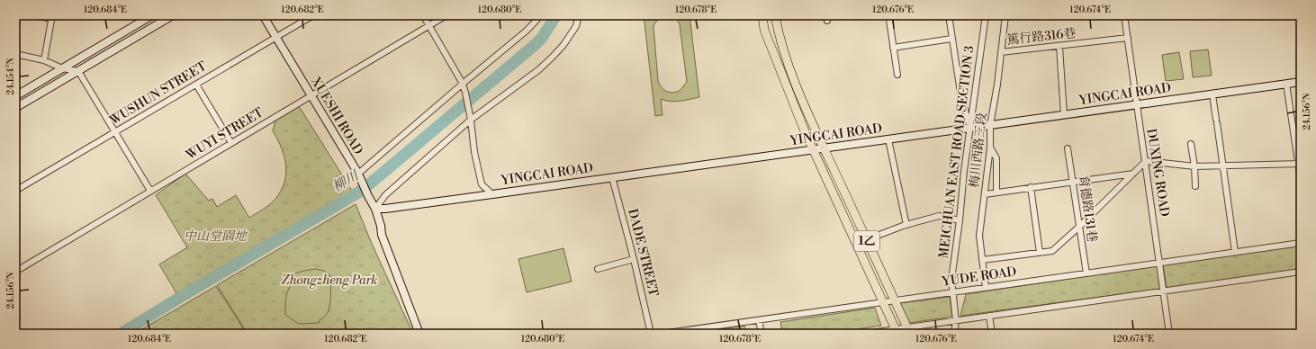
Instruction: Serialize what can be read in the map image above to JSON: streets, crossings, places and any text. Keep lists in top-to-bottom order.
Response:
{
  "streets": {
    "main road": ["YINGCAI ROAD", "XUESHI ROAD", "1乙"],
    "street": [
      "篤行路316巷",
      "WUSHUN STREET",
      "WUYI STREET",
      "梅川西路三段",
      "MEICHUAN EAST ROAD SECTION 3",
      "DUXING ROAD",
      "育德路131巷",
      "DADE STREET",
      "YUDE ROAD"
    ]
  },
  "crossings": [
    ["篤行路316巷", "梅川西路三段"],
    ["篤行路316巷", "DUXING ROAD"],
    ["WUSHUN STREET", "XUESHI ROAD"],
    ["YINGCAI ROAD", "XUESHI ROAD"],
    ["YINGCAI ROAD", "梅川西路三段"],
    ["YINGCAI ROAD", "MEICHUAN EAST ROAD SECTION 3"],
    ["YINGCAI ROAD", "DUXING ROAD"],
    ["YINGCAI ROAD", "1乙"],
    ["YINGCAI ROAD", "DADE STREET"],
    ["XUESHI ROAD", "WUYI STREET"],
    ["梅川西路三段", "YUDE ROAD"],
    ["MEICHUAN EAST ROAD SECTION 3", "YUDE ROAD"],
    ["DUXING ROAD", "YUDE ROAD"],
    ["育德路131巷", "YUDE ROAD"],
    ["1乙", "YUDE ROAD"]
  ],
  "water": ["柳川"],
  "parks": ["中山堂園地", "Zhongzheng Park"],
  "coordinates": [
    "120.684°E",
    "120.682°E",
    "120.680°E",
    "120.678°E",
    "120.676°E",
    "120.674°E",
    "24.154°N",
    "24.156°N"
  ]
}
